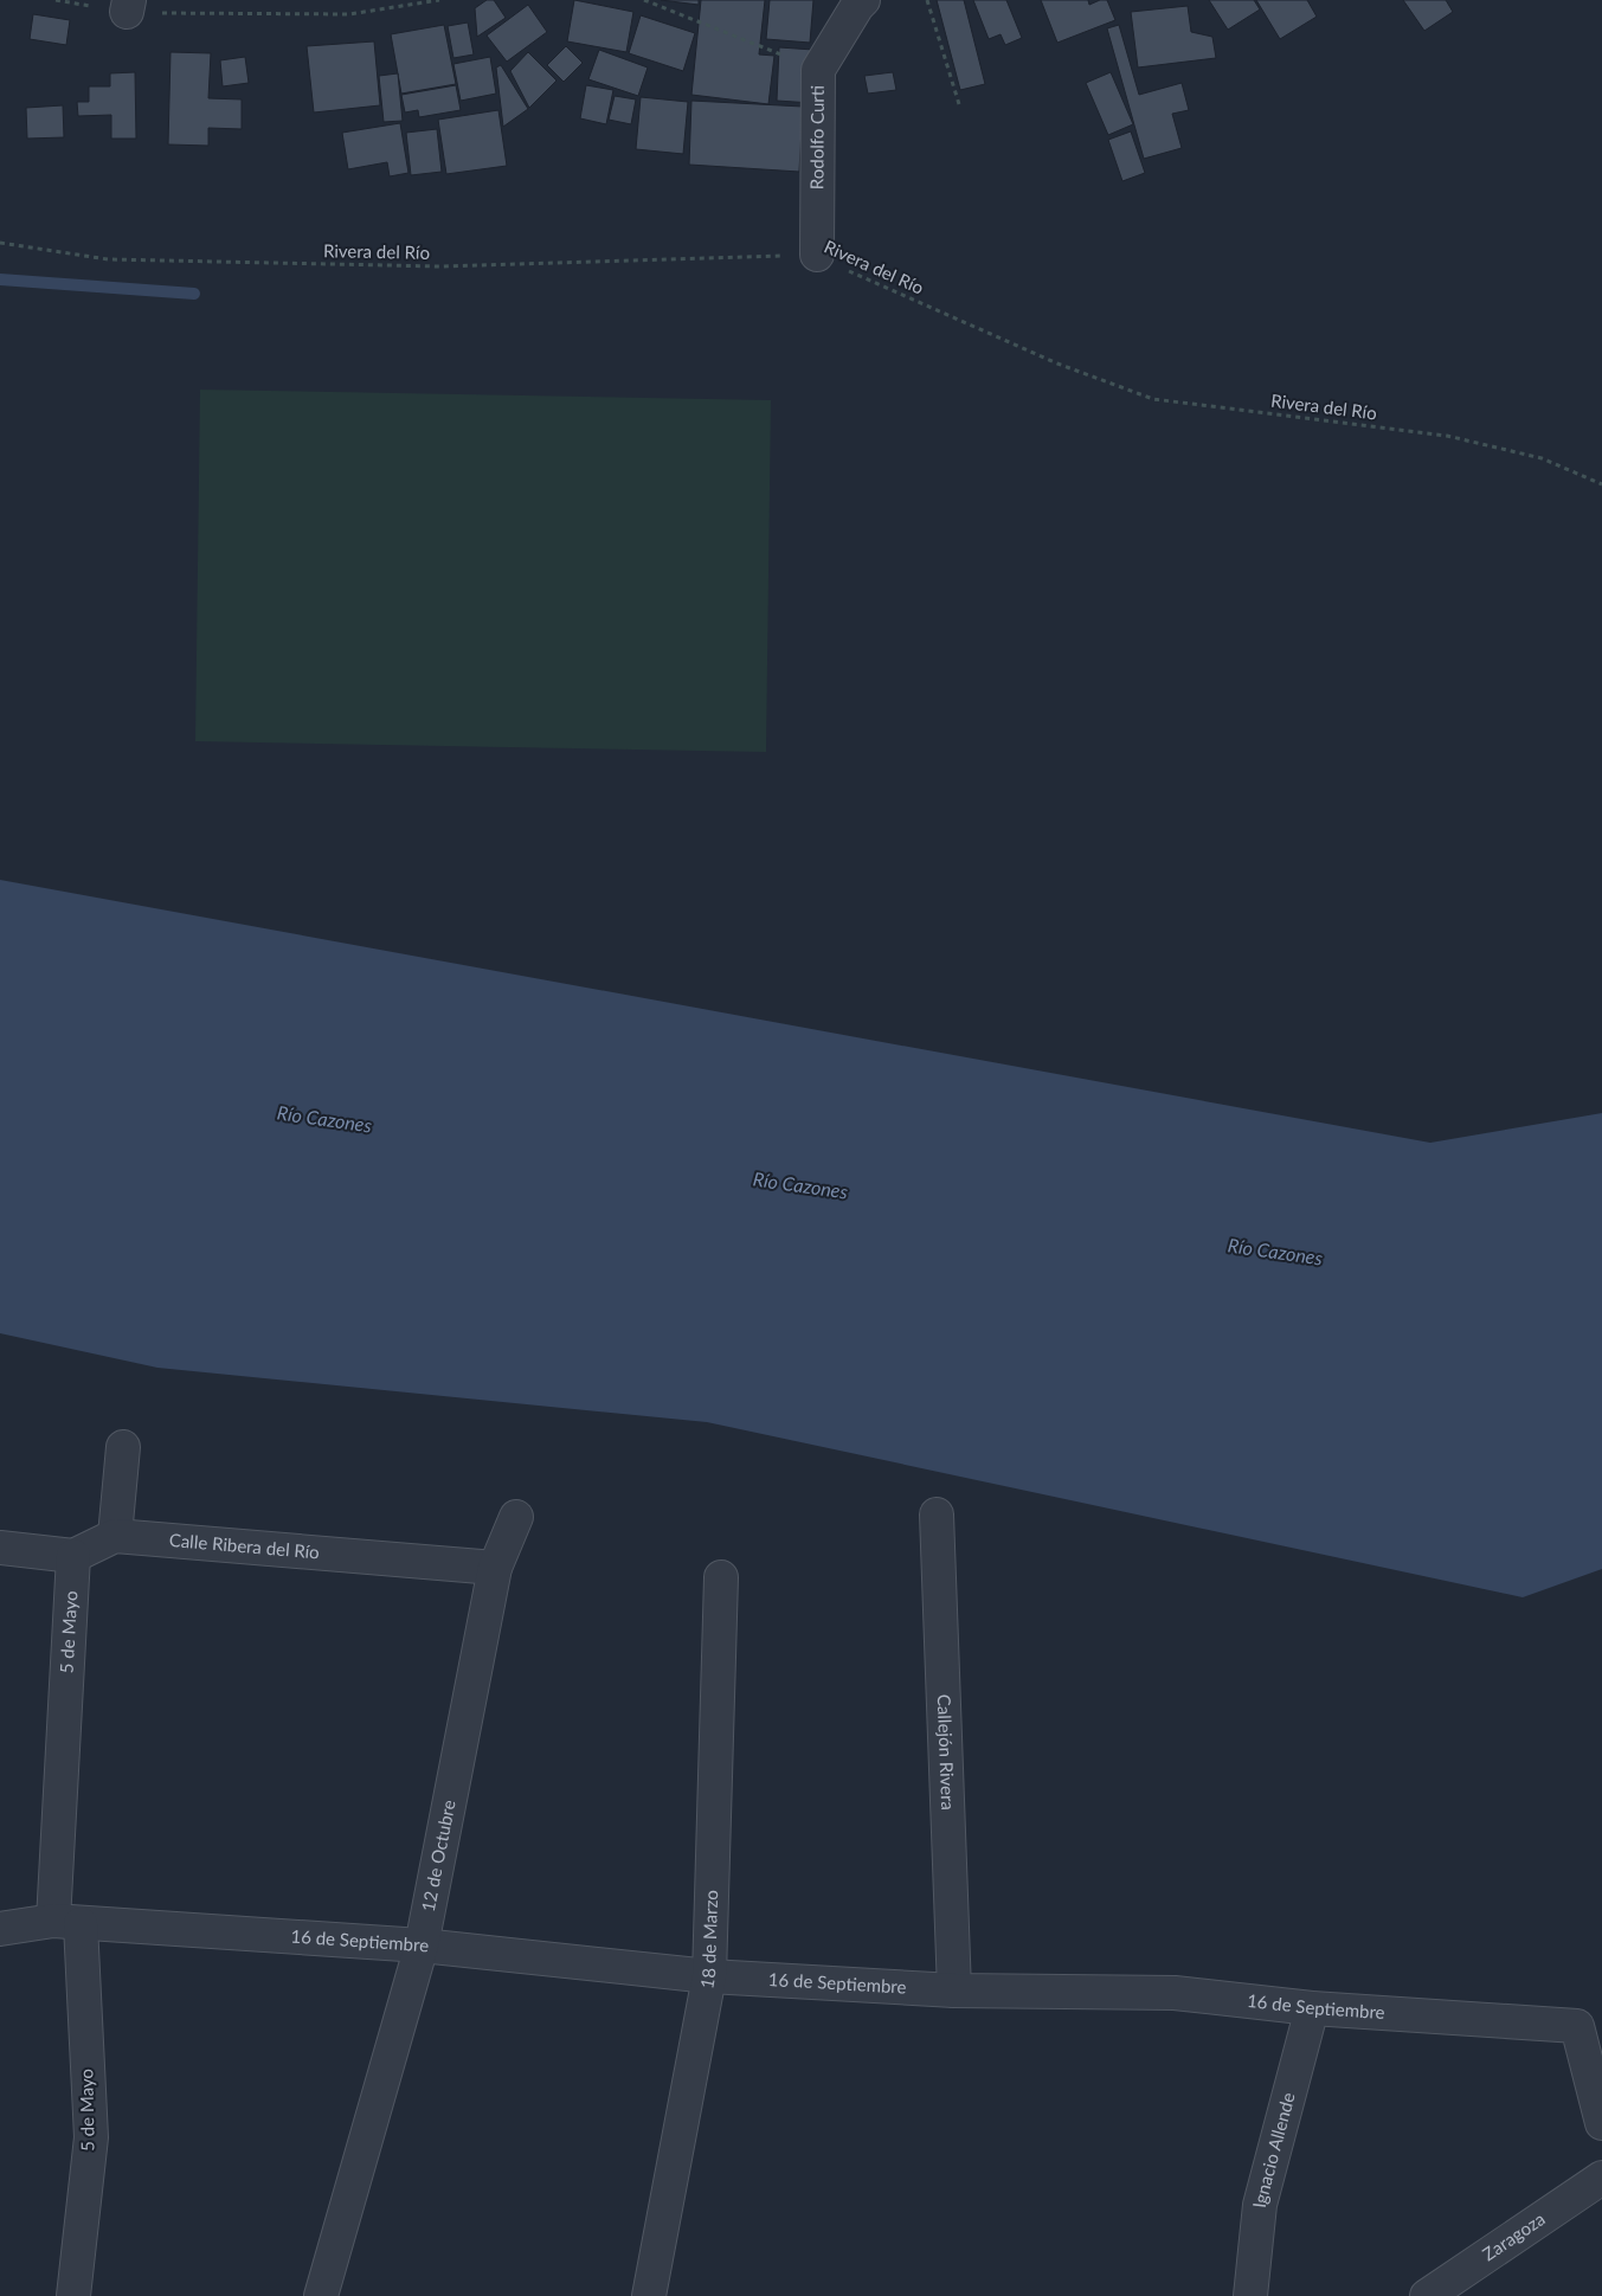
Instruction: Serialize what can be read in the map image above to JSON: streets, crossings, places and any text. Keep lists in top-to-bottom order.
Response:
{
  "streets": {
    "street": [
      "Rodolfo Curti",
      "Calle Ribera del Río",
      "5 de Mayo",
      "Callejón Rivera",
      "12 de Octubre",
      "18 de Marzo",
      "16 de Septiembre",
      "Ignacio Allende",
      "Zaragoza"
    ],
    "path": ["Rivera del Río"]
  },
  "crossings": [
    ["Rodolfo Curti", "Rivera del Río"],
    ["Calle Ribera del Río", "12 de Octubre"],
    ["5 de Mayo", "16 de Septiembre"],
    ["Callejón Rivera", "16 de Septiembre"],
    ["12 de Octubre", "16 de Septiembre"],
    ["18 de Marzo", "16 de Septiembre"],
    ["16 de Septiembre", "Ignacio Allende"]
  ],
  "water": ["Río Cazones"]
}
